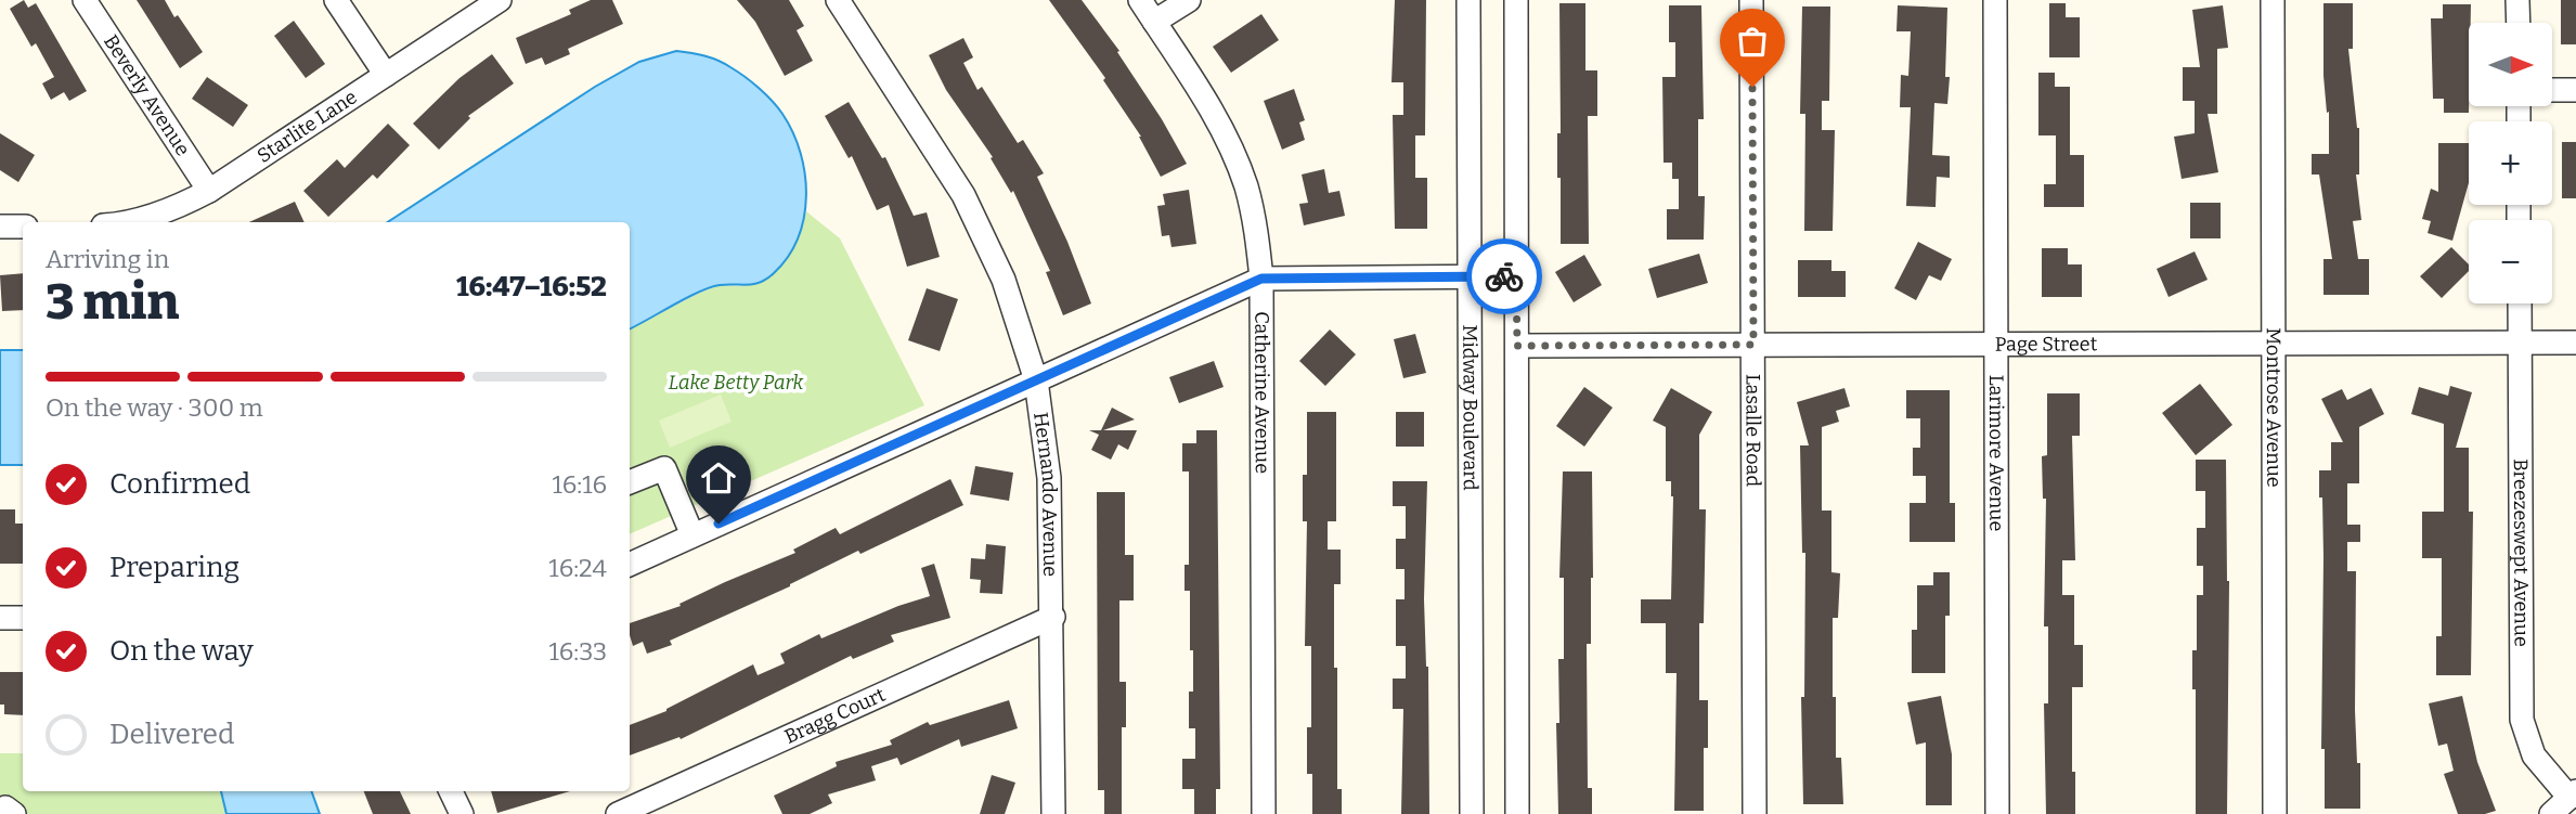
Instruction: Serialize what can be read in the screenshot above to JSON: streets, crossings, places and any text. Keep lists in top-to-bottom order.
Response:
{
  "streets": {
    "street": [
      "Beverly Avenue",
      "Starlite Lane",
      "Page Street",
      "Catherine Avenue",
      "Midway Boulevard",
      "Montrose Avenue",
      "Lasalle Road",
      "Larimore Avenue",
      "Hernando Avenue",
      "Breezeswept Avenue",
      "Bragg Court"
    ]
  },
  "crossings": [
    ["Beverly Avenue", "Starlite Lane"],
    ["Page Street", "Montrose Avenue"],
    ["Page Street", "Lasalle Road"],
    ["Page Street", "Larimore Avenue"],
    ["Page Street", "Breezeswept Avenue"],
    ["Hernando Avenue", "Bragg Court"]
  ],
  "parks": ["Lake Betty Park"],
  "north": "right",
  "page": {
    "map_buttons": ["+", "−"],
    "heading": ["3 min", "Arriving in", "16:47–16:52"],
    "bar": "On the way · 300 m",
    "list": [
      ["Confirmed", "16:16"],
      ["Preparing", "16:24"],
      ["On the way", "16:33"],
      "Delivered"
    ]
  }
}
